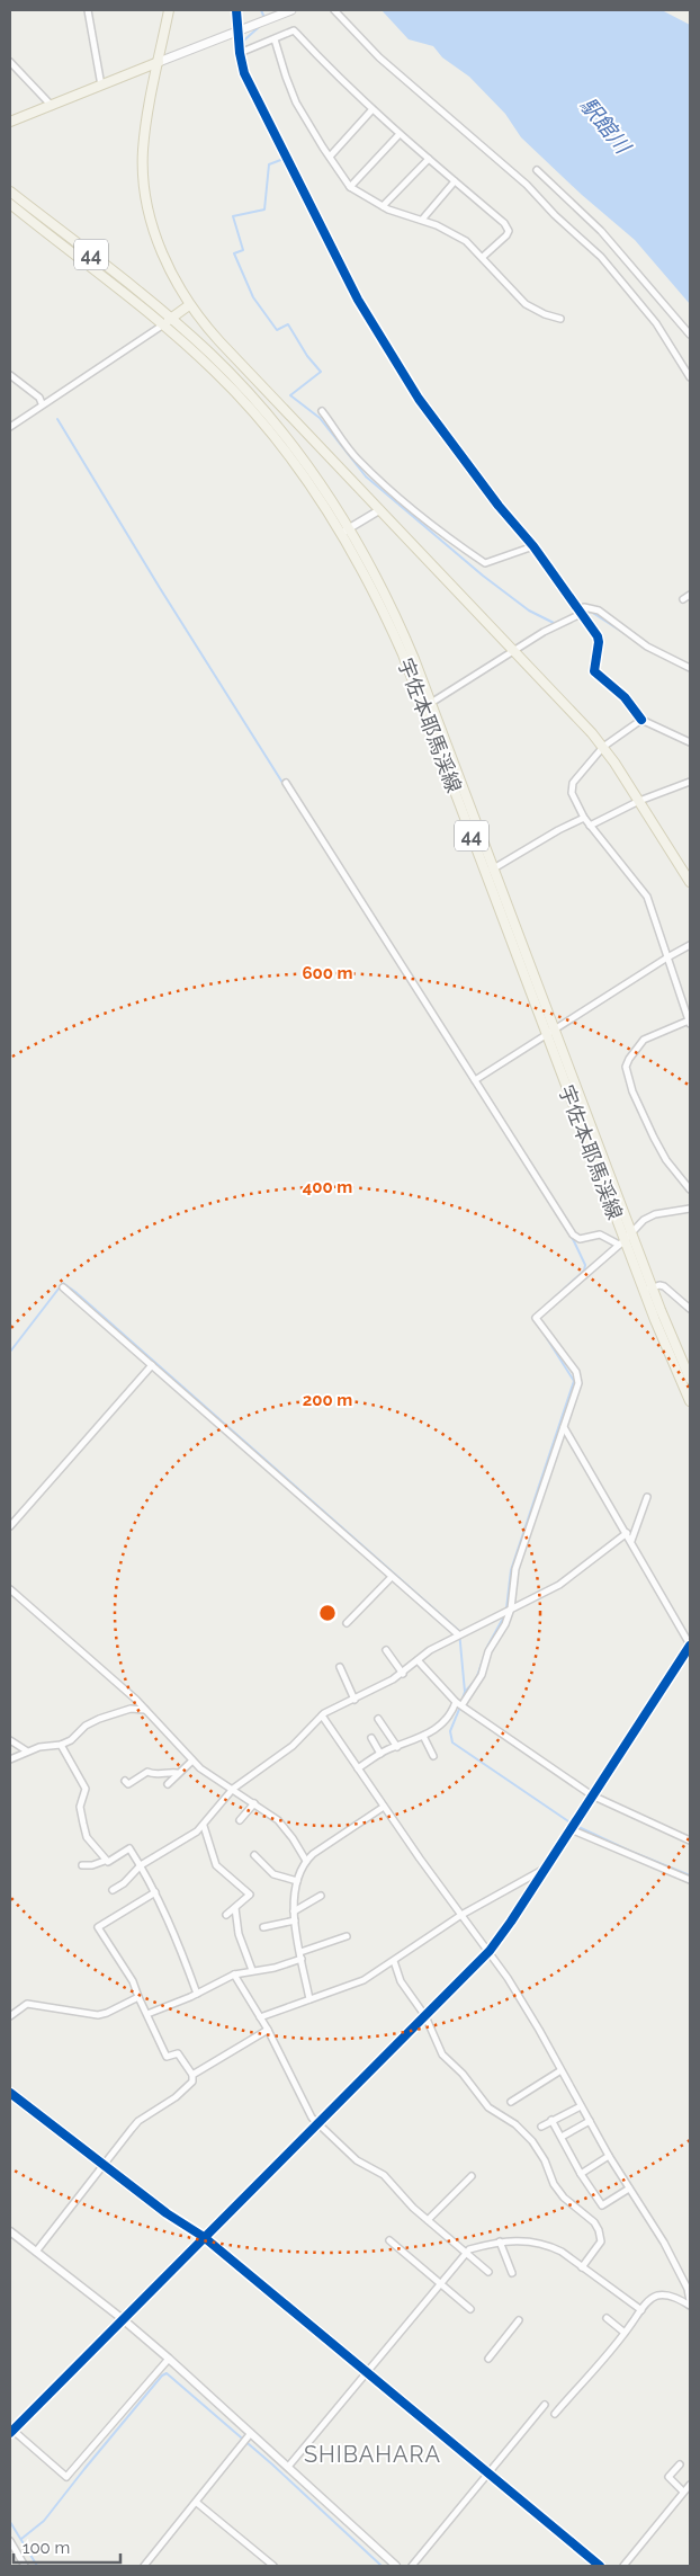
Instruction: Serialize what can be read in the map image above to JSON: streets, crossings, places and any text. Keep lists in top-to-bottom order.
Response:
{
  "streets": {
    "main road": ["44", "宇佐本耶馬渓線"]
  },
  "districts": ["SHIBAHARA"],
  "water": ["駅館川"],
  "scale_bar": "100 m",
  "rings": ["600 m", "400 m", "200 m"]
}
